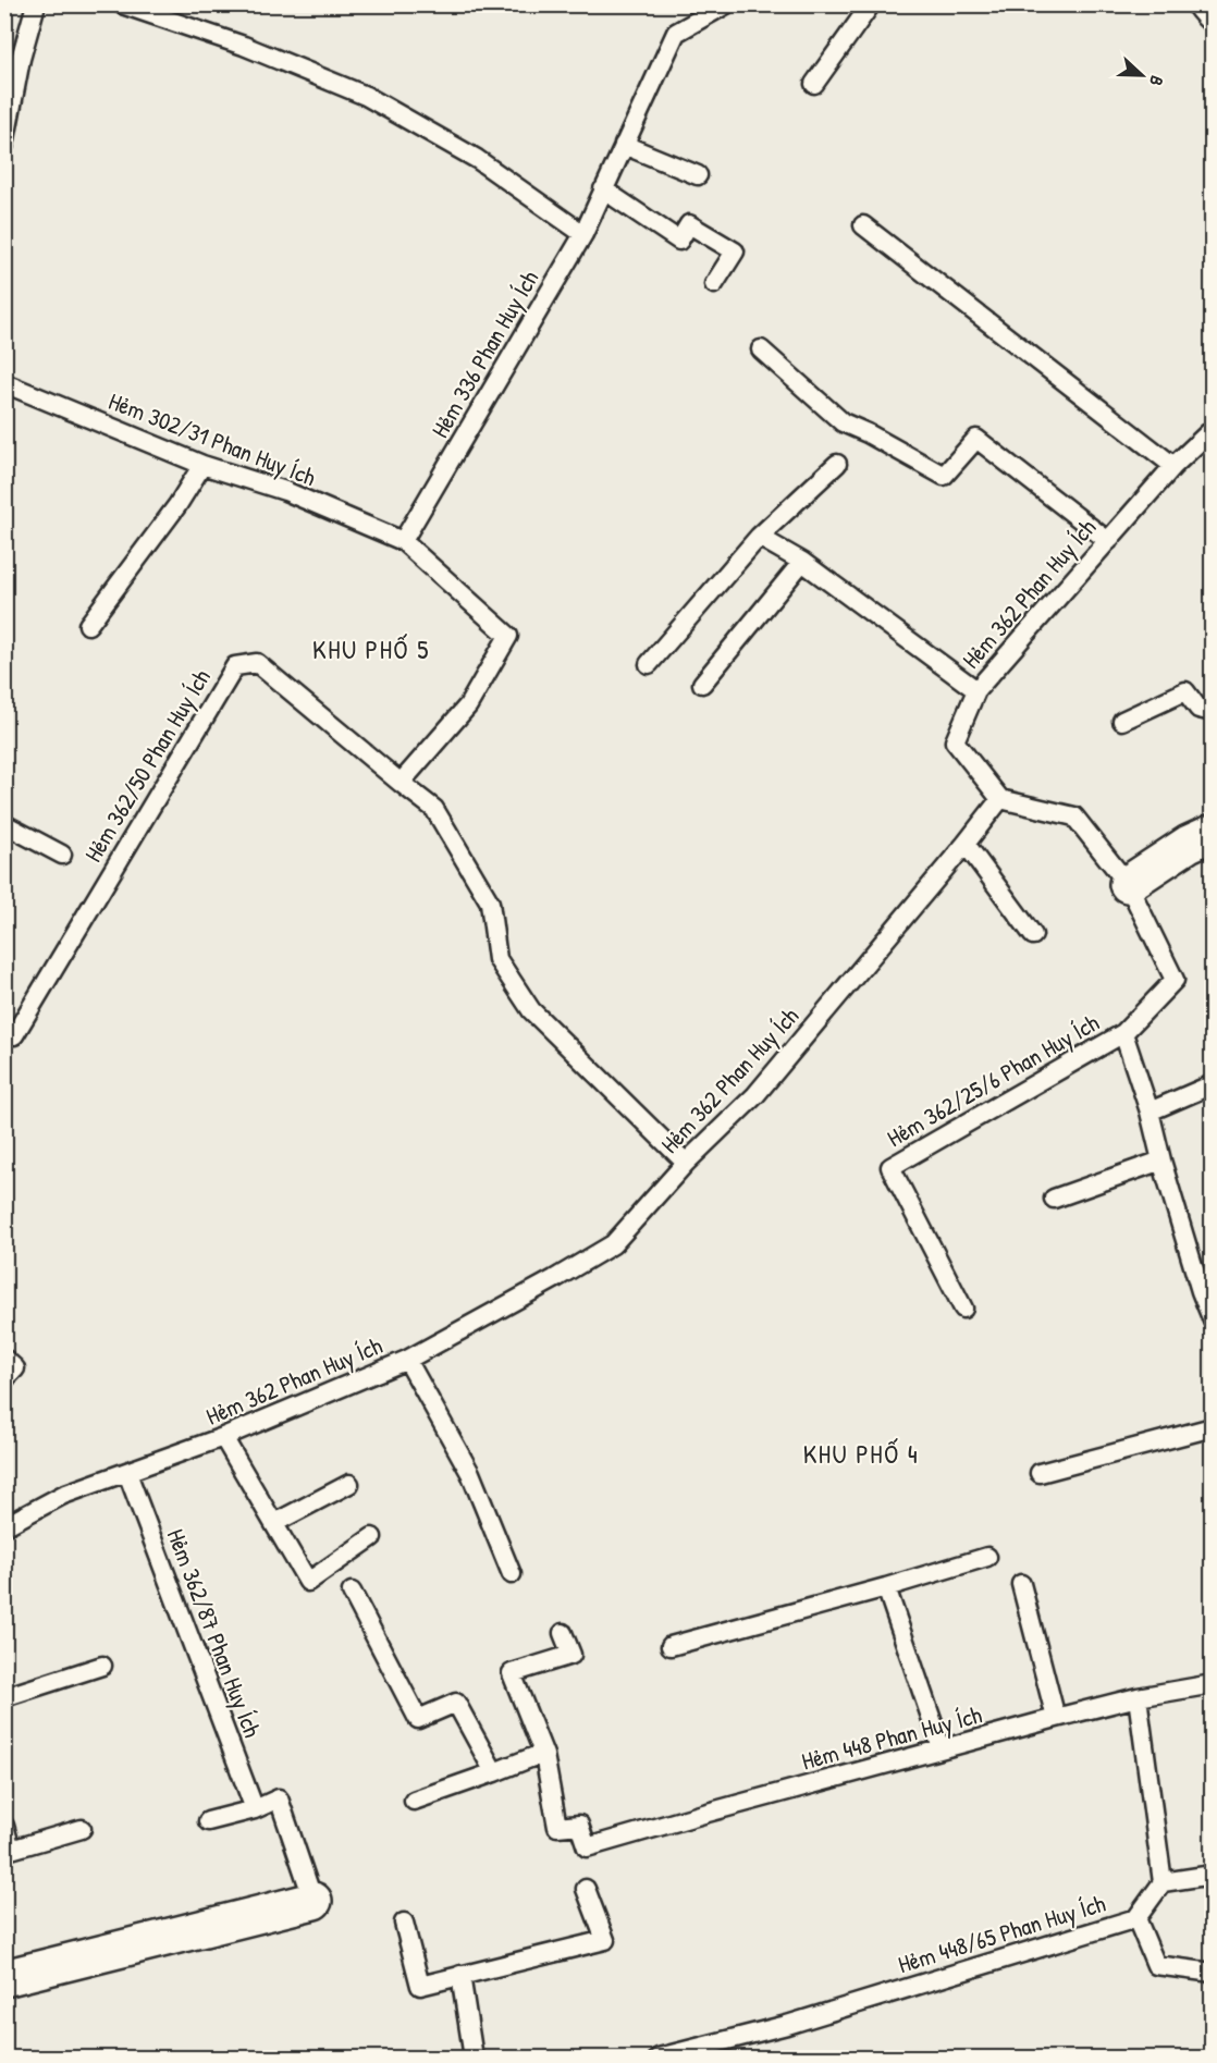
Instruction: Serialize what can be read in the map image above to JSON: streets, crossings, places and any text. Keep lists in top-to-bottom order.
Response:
{
  "streets": {
    "lane": [
      "Hẻm 336 Phan Huy Ích",
      "Hẻm 302/31 Phan Huy Ích",
      "Hẻm 362 Phan Huy Ích",
      "Hẻm 362/50 Phan Huy Ích",
      "Hẻm 362/25/6 Phan Huy Ích",
      "Hẻm 362/87 Phan Huy Ích",
      "Hẻm 448 Phan Huy Ích",
      "Hẻm 448/65 Phan Huy Ích"
    ]
  },
  "crossings": [
    ["Hẻm 336 Phan Huy Ích", "Hẻm 302/31 Phan Huy Ích"],
    ["Hẻm 362 Phan Huy Ích", "Hẻm 362/50 Phan Huy Ích"],
    ["Hẻm 362 Phan Huy Ích", "Hẻm 362/87 Phan Huy Ích"]
  ],
  "districts": ["KHU PHỐ 5", "KHU PHỐ 4"],
  "north": "right"
}
